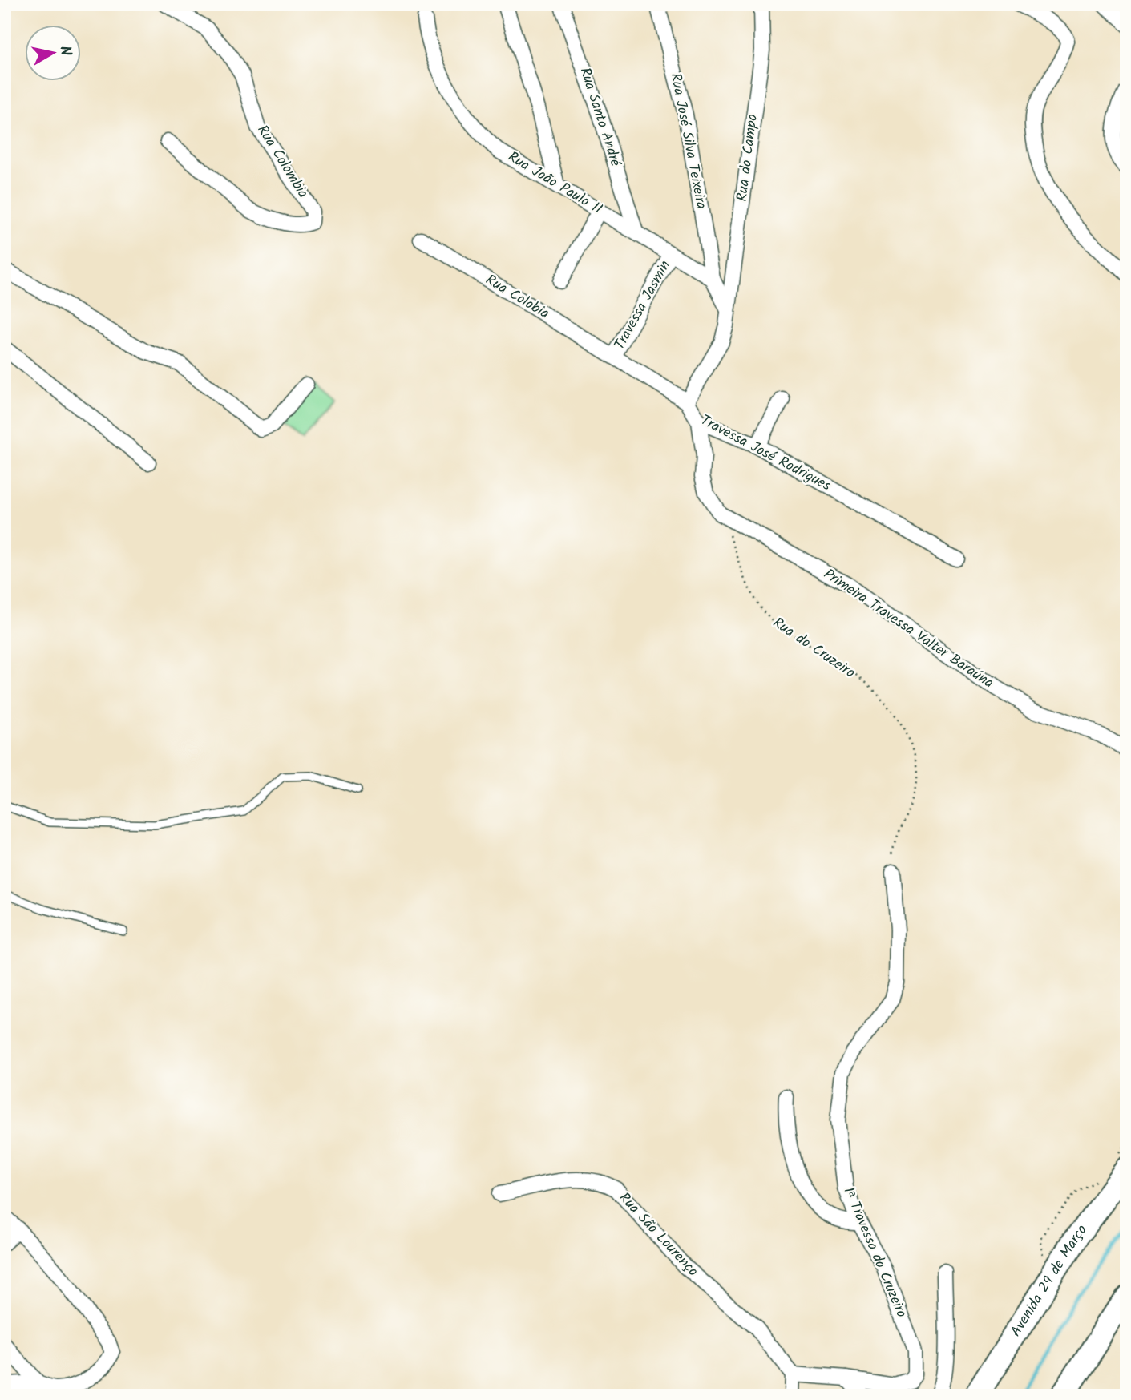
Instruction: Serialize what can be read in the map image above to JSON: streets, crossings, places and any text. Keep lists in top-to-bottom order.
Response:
{
  "streets": {
    "main road": ["Avenida 29 de Março"],
    "street": [
      "Rua Santo André",
      "Rua José Silva Teixeira",
      "Rua do Campo",
      "Rua Colombia",
      "Rua João Paulo II",
      "Rua Colobia",
      "Travessa Jasmin",
      "Travessa José Rodrigues",
      "Primeira Travessa Valter Baraúna",
      "Rua São Lourenço",
      "1ᵃ Travessa do Cruzeiro"
    ],
    "path": ["Rua do Cruzeiro"]
  },
  "crossings": [
    ["Rua Santo André", "Rua João Paulo II"],
    ["Rua José Silva Teixeira", "Rua João Paulo II"],
    ["Rua do Campo", "Travessa José Rodrigues"],
    ["Rua João Paulo II", "Travessa Jasmin"],
    ["Rua Colobia", "Travessa Jasmin"],
    ["Rua Colobia", "Travessa José Rodrigues"],
    ["Travessa Jasmin", "Travessa José Rodrigues"],
    ["Travessa José Rodrigues", "Primeira Travessa Valter Baraúna"],
    ["Primeira Travessa Valter Baraúna", "Rua do Cruzeiro"],
    ["Rua do Cruzeiro", "1ᵃ Travessa do Cruzeiro"]
  ],
  "north": "right"
}
